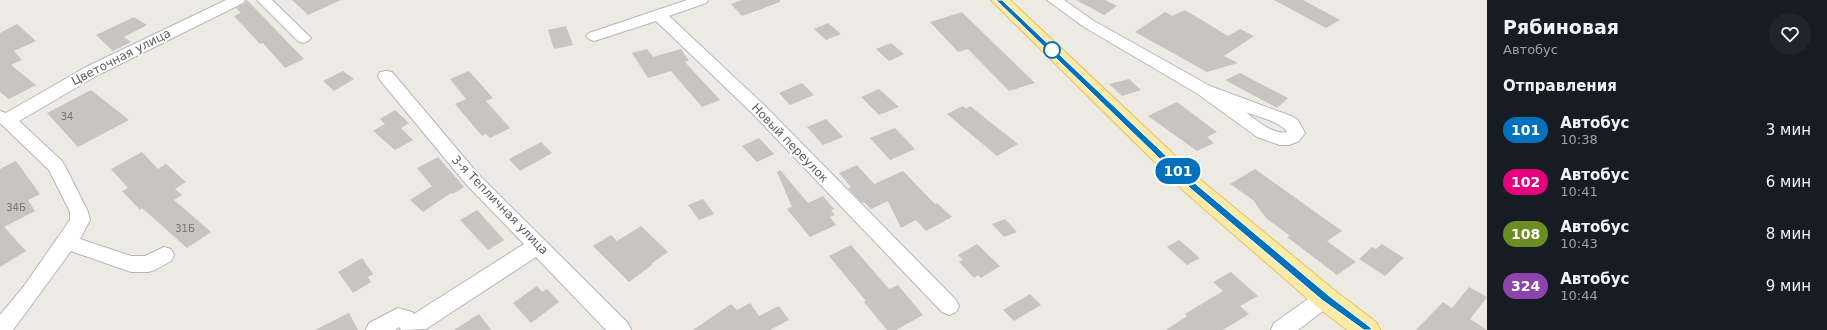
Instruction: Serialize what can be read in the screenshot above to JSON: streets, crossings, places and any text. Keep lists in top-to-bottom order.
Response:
{
  "streets": {
    "street": ["Цветочная улица", "Новый переулок", "3-я Тепличная улица"]
  },
  "lines": ["bus line 101"],
  "house_numbers": ["34", "34Б", "31Б"],
  "page": {
    "on_map": "101",
    "heading": [
      ["Рябиновая", "Автобус"],
      "Отправления"
    ],
    "list": [
      {
        "mark": "101",
        "name": "Автобус",
        "note": "10:38",
        "value": "3 мин"
      },
      {
        "mark": "102",
        "name": "Автобус",
        "note": "10:41",
        "value": "6 мин"
      },
      {
        "mark": "108",
        "name": "Автобус",
        "note": "10:43",
        "value": "8 мин"
      },
      {
        "mark": "324",
        "name": "Автобус",
        "note": "10:44",
        "value": "9 мин"
      }
    ]
  }
}
